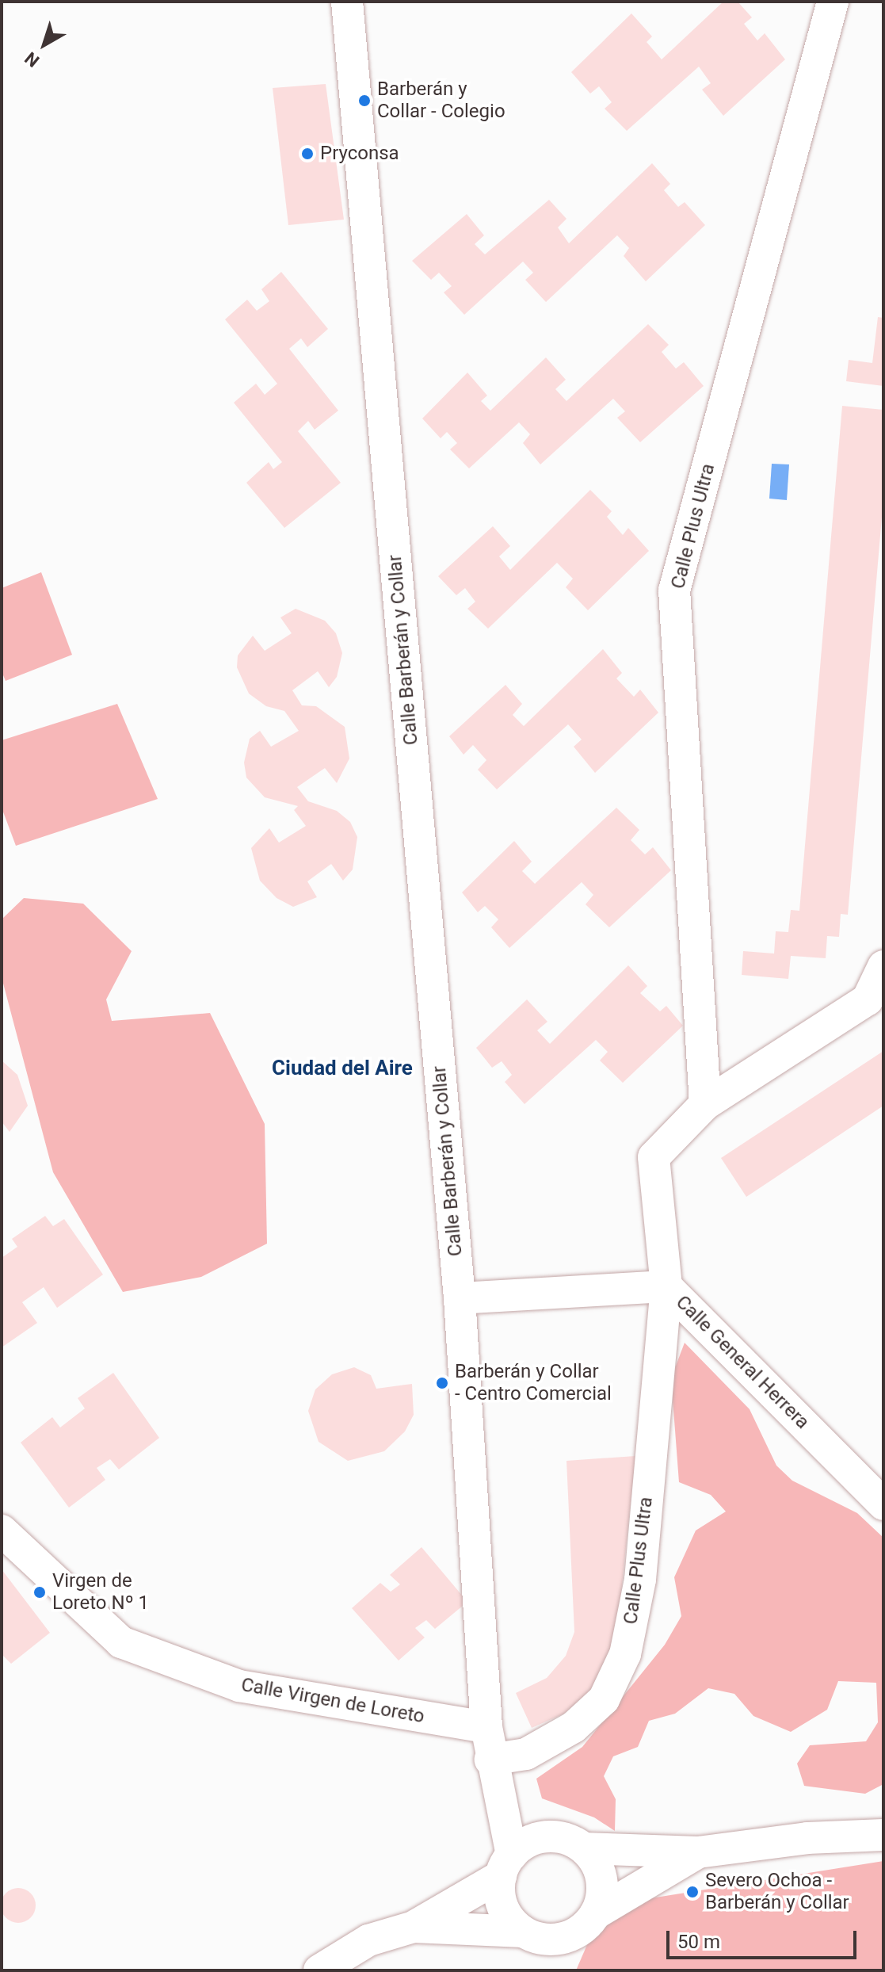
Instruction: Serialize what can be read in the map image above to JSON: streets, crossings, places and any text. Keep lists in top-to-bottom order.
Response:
{
  "streets": {
    "street": [
      "Calle Plus Ultra",
      "Calle Barberán y Collar",
      "Calle General Herrera",
      "Calle Virgen de Loreto"
    ]
  },
  "crossings": [
    ["Calle Plus Ultra", "Calle Barberán y Collar"],
    ["Calle Plus Ultra", "Calle General Herrera"],
    ["Calle Barberán y Collar", "Calle Virgen de Loreto"]
  ],
  "districts": ["Ciudad del Aire"],
  "places": [
    "Barberán y Collar - Colegio",
    "Pryconsa",
    "Barberán y Collar - Centro Comercial",
    "Virgen de Loreto Nº 1",
    "Severo Ochoa - Barberán y Collar"
  ],
  "scale_bar": "50 m",
  "north": "bottom left"
}
